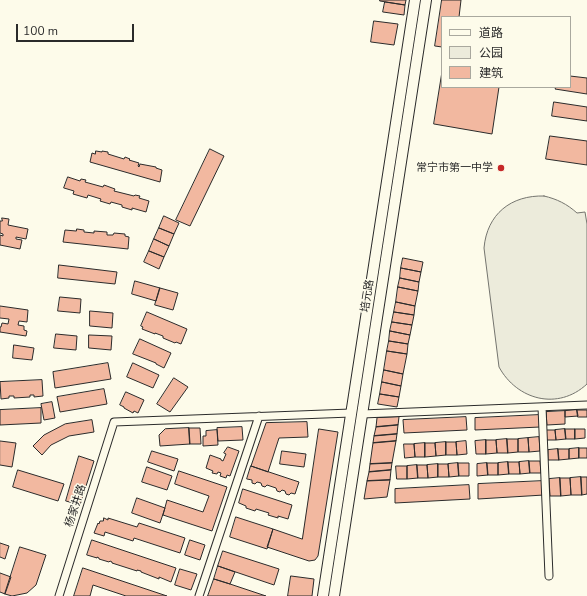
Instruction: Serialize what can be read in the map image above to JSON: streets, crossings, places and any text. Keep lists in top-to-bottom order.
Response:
{
  "streets": {
    "main road": ["培元路"],
    "street": ["杨家井路"]
  },
  "places": ["常宁市第一中学"],
  "legend": ["道路", "公园", "建筑"],
  "scale_bar": "100 m"
}
